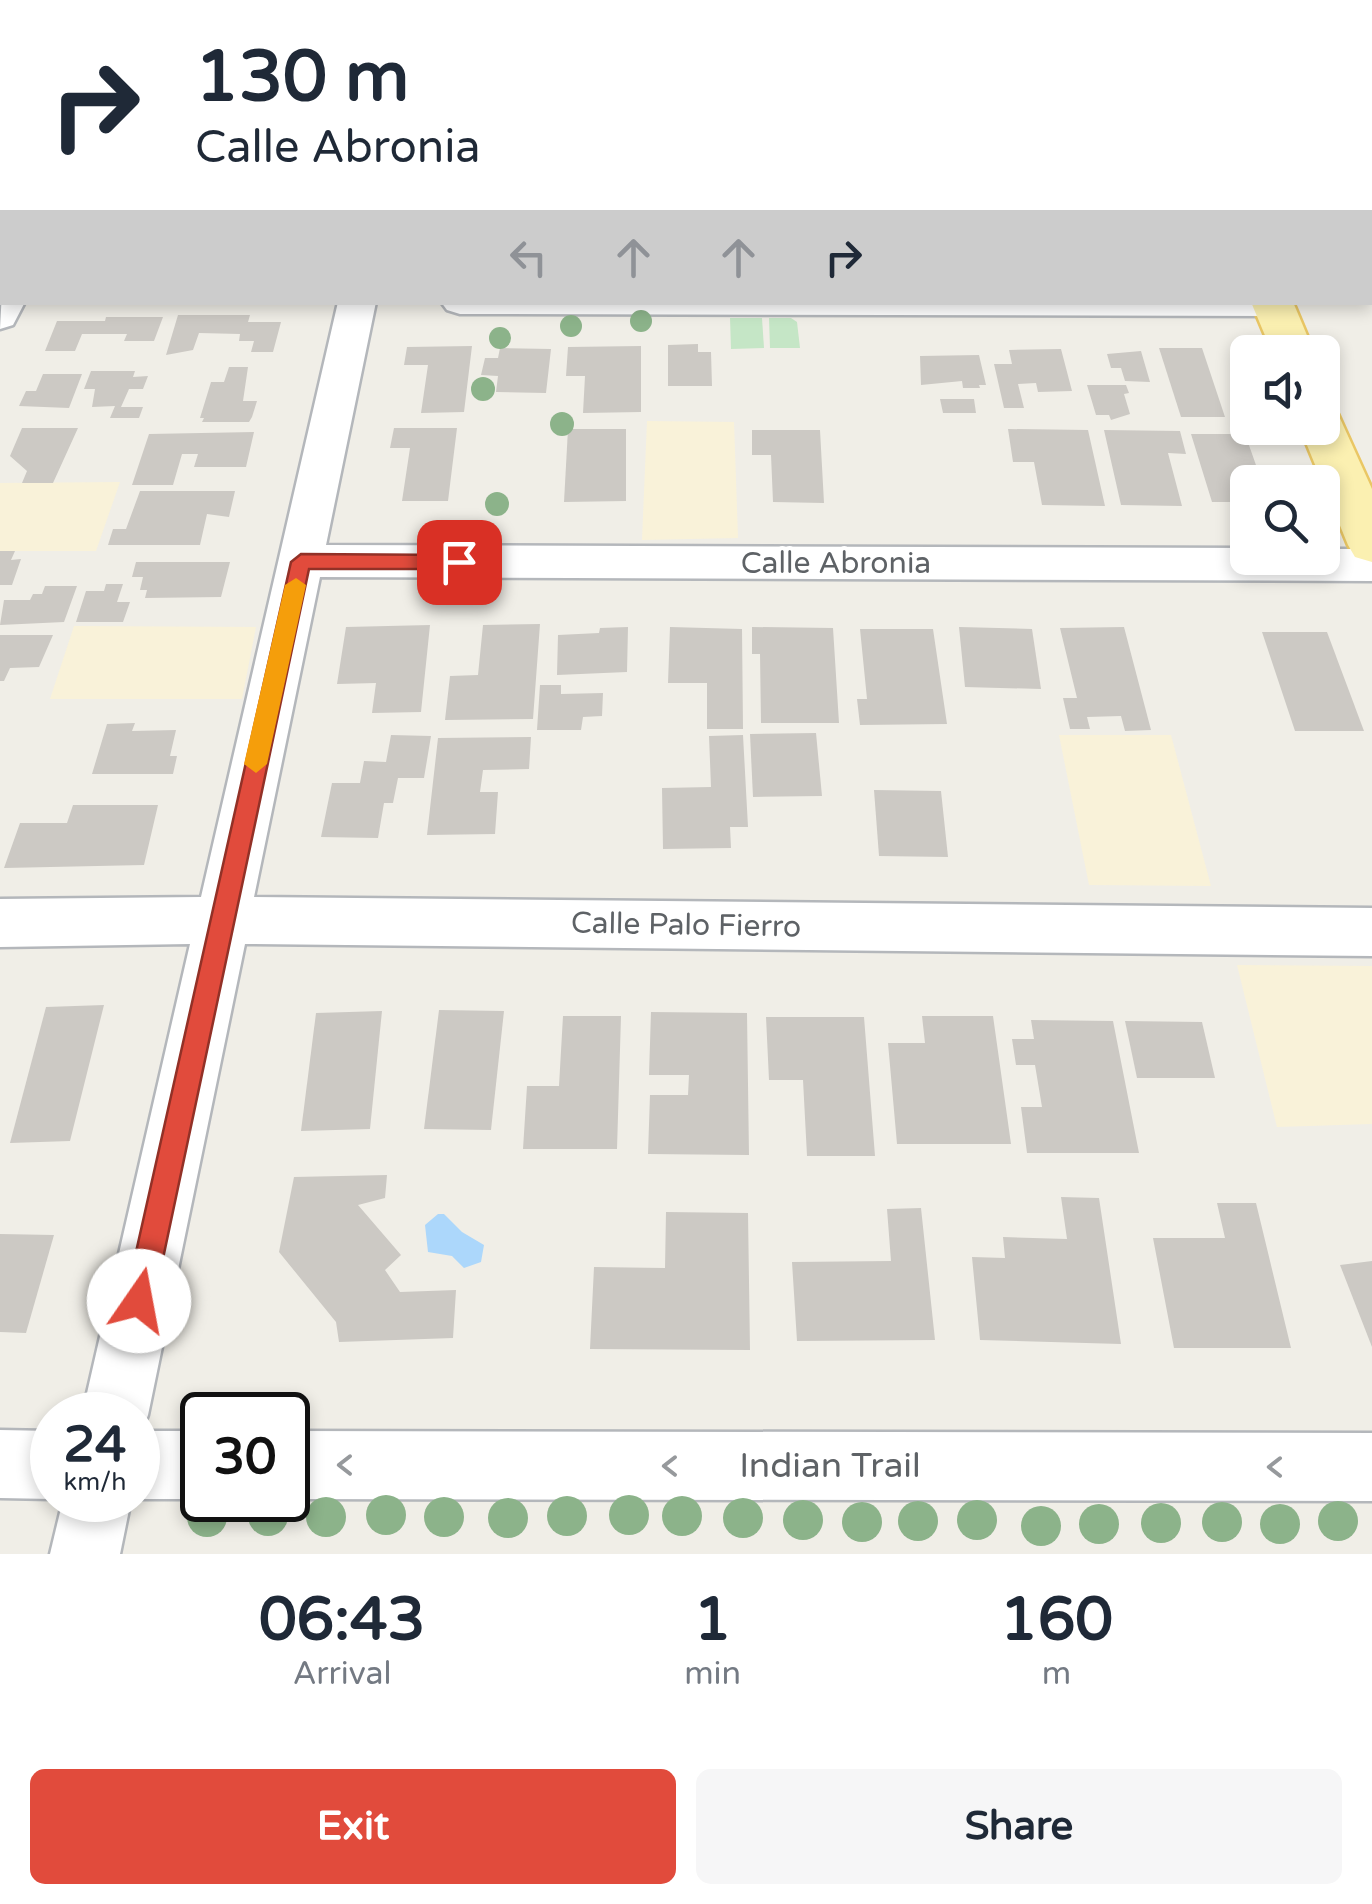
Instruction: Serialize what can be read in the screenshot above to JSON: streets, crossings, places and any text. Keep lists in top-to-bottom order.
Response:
{
  "streets": {
    "street": ["Calle Abronia", "Calle Palo Fierro", "Indian Trail"]
  },
  "one_way": ["Indian Trail"],
  "page": {
    "turn": ["130 m", "Calle Abronia"],
    "speed": "24 km/h",
    "limit": "30",
    "eta": [
      "06:43",
      "Arrival",
      "1",
      "min",
      "160",
      "m"
    ],
    "buttons": ["Exit", "Share"]
  }
}
